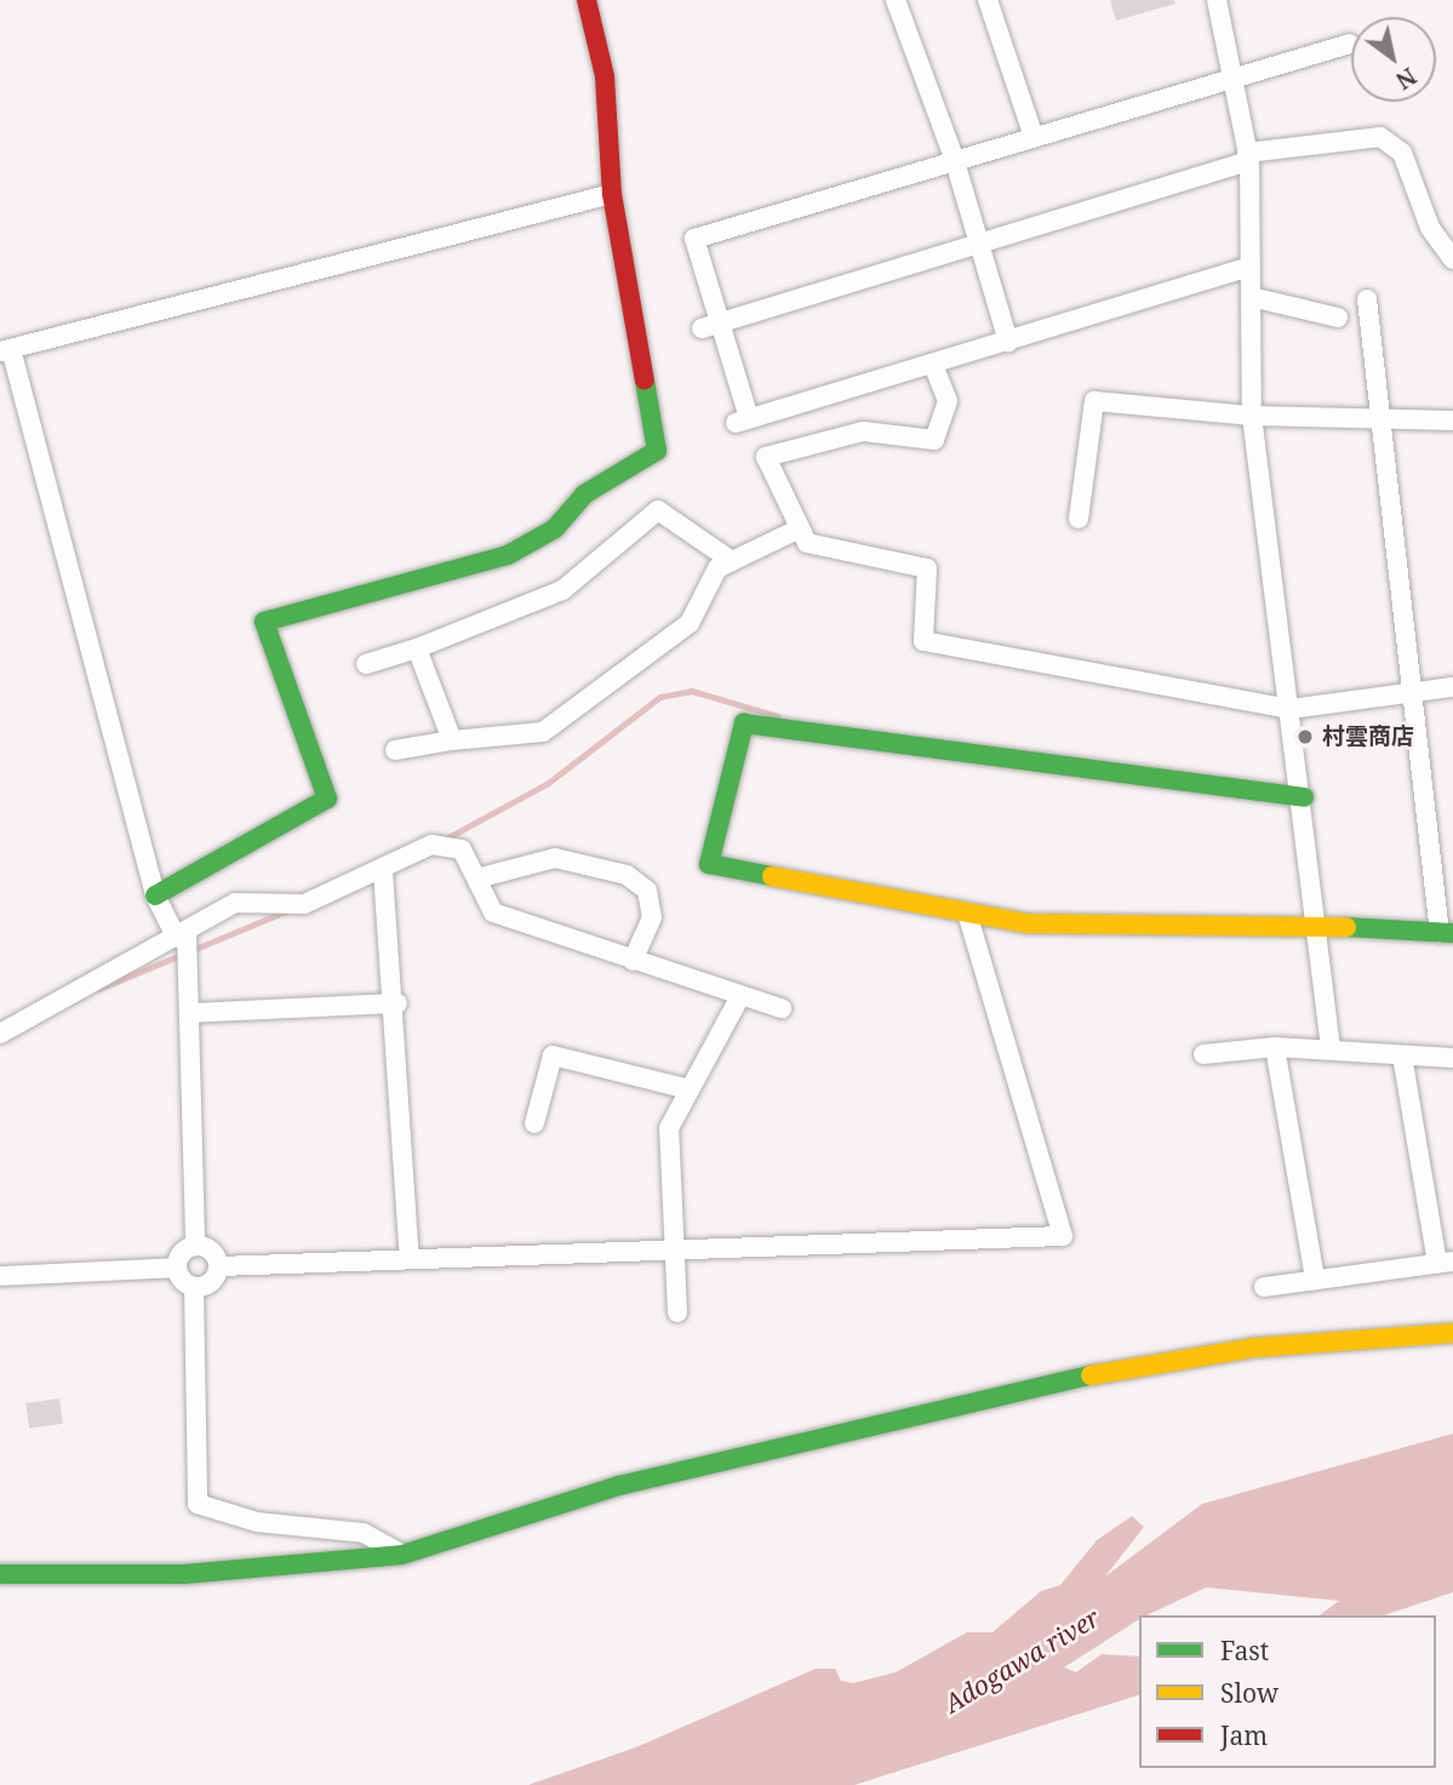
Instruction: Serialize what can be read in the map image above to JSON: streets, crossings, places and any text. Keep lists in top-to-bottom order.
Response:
{
  "water": ["Adogawa river"],
  "places": ["村雲商店"],
  "legend": ["Fast", "Slow", "Jam"],
  "north": "bottom right"
}
